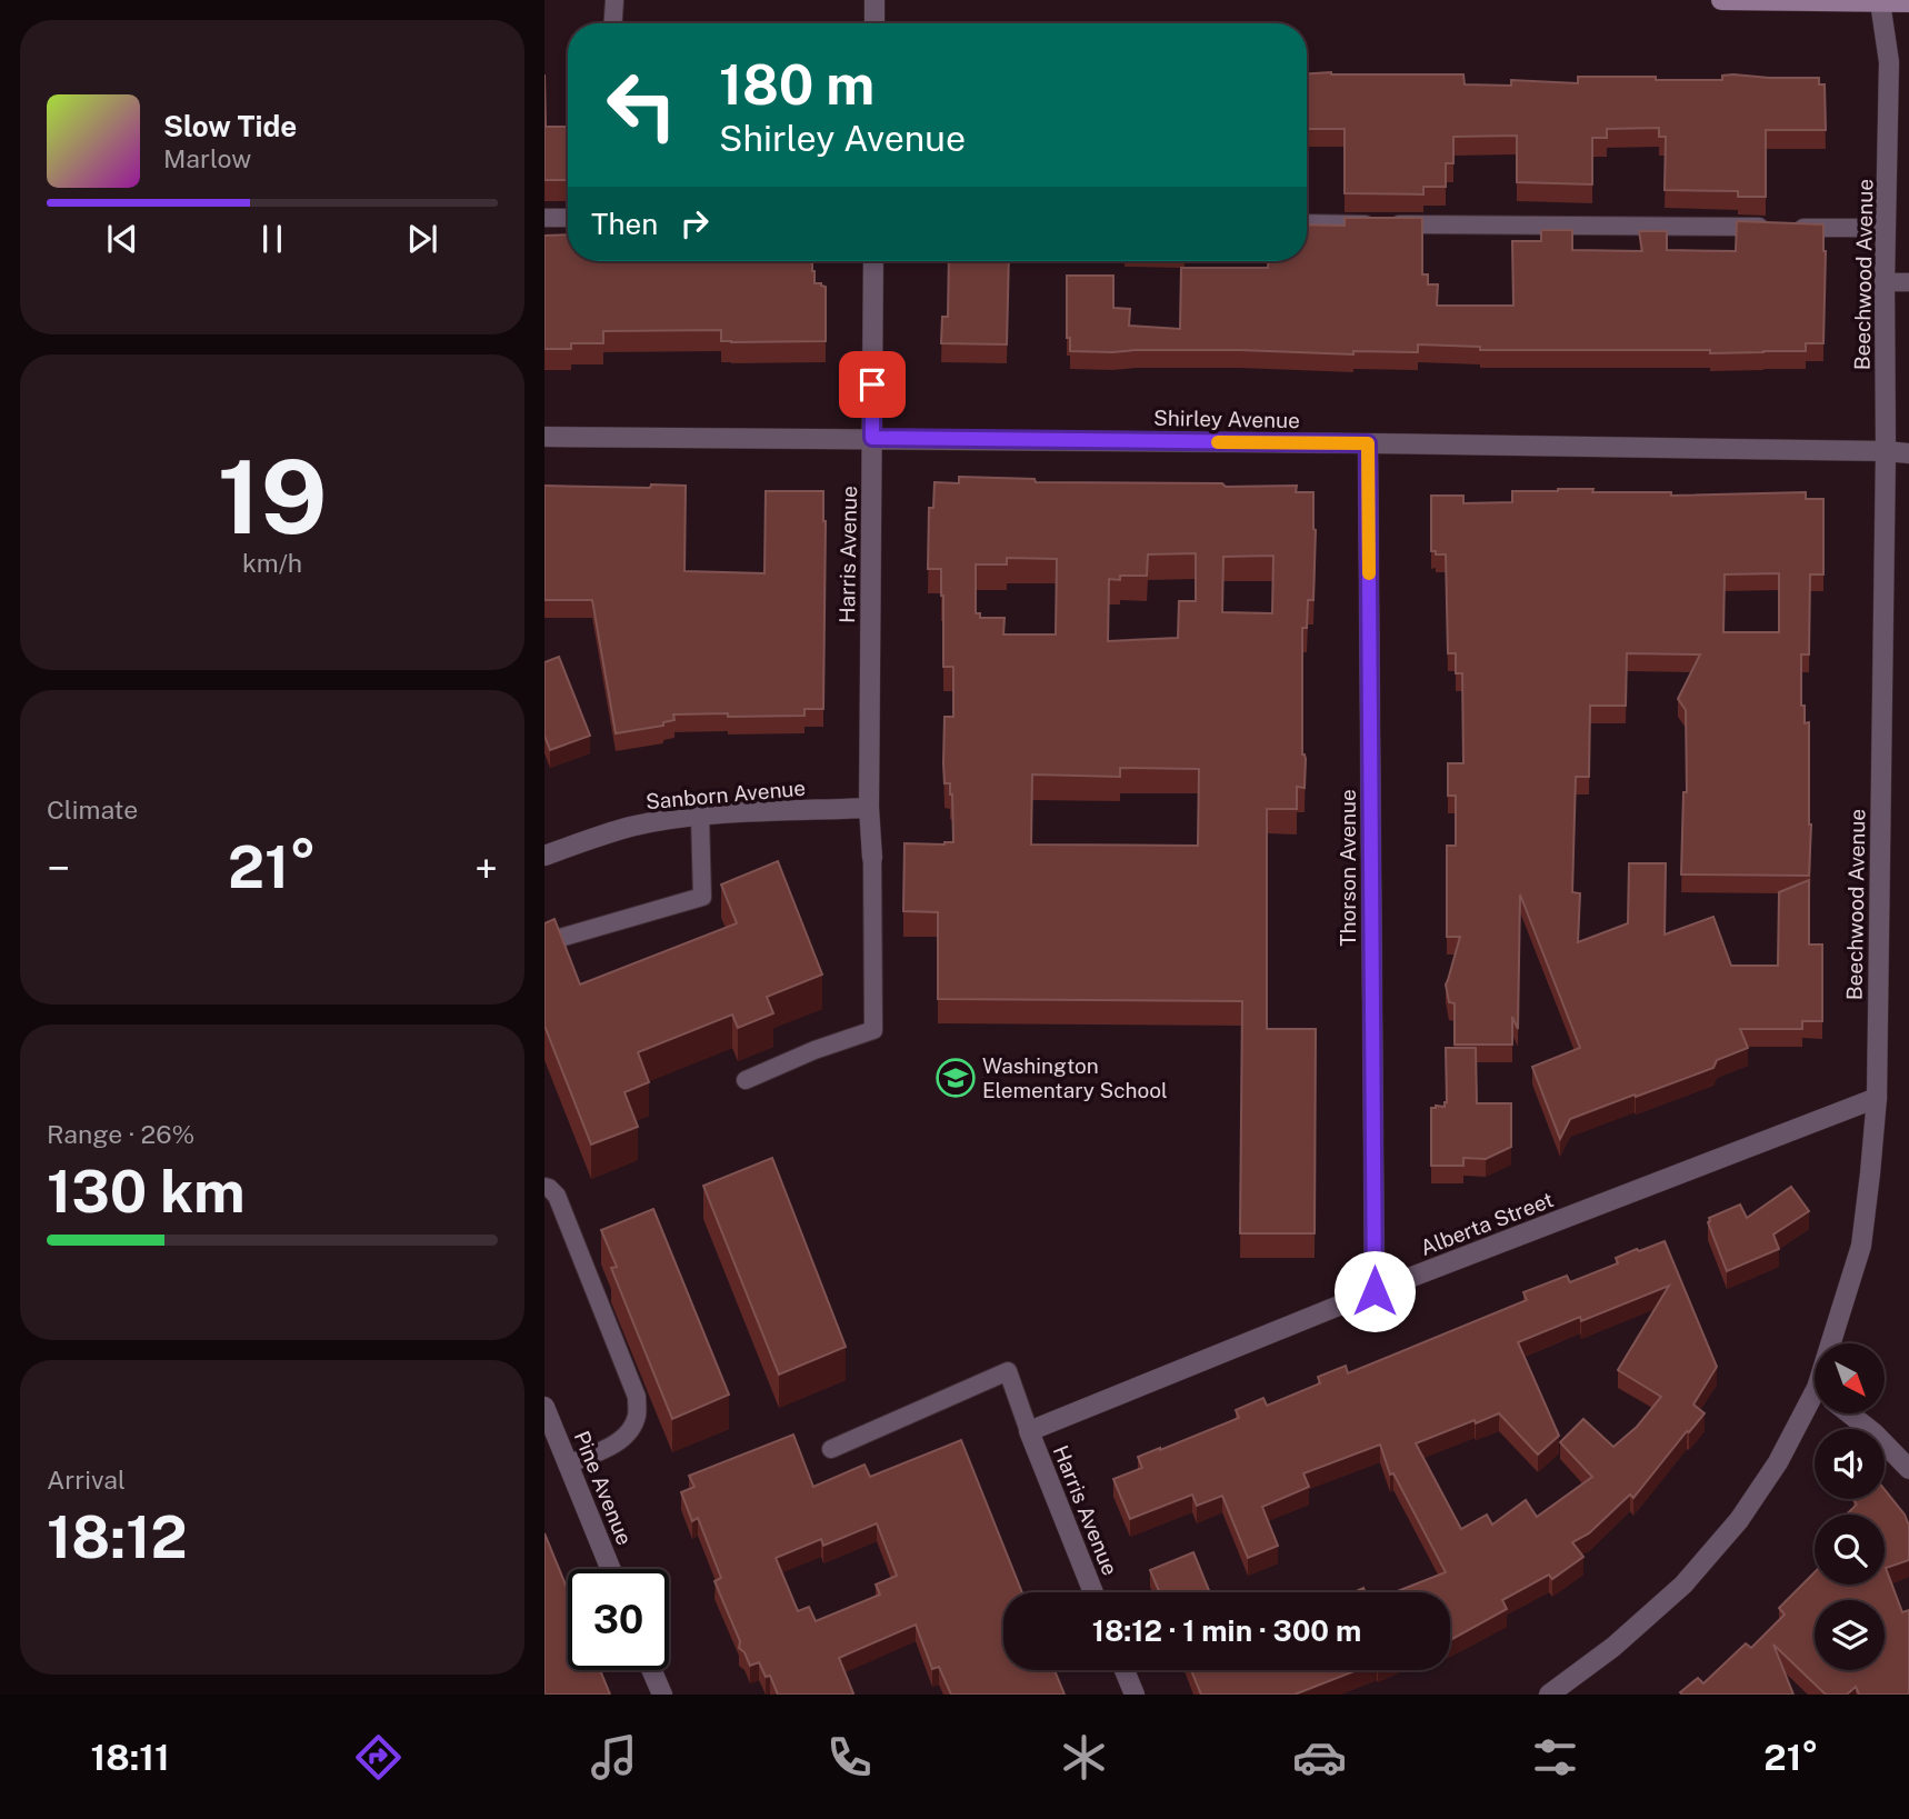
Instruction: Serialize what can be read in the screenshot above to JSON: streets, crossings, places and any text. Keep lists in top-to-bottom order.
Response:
{
  "streets": {
    "street": [
      "Beechwood Avenue",
      "Shirley Avenue",
      "Harris Avenue",
      "Sanborn Avenue",
      "Thorson Avenue",
      "Alberta Street",
      "Pine Avenue"
    ]
  },
  "crossings": [
    ["Beechwood Avenue", "Shirley Avenue"],
    ["Beechwood Avenue", "Alberta Street"],
    ["Shirley Avenue", "Harris Avenue"],
    ["Shirley Avenue", "Thorson Avenue"],
    ["Harris Avenue", "Sanborn Avenue"],
    ["Harris Avenue", "Alberta Street"],
    ["Thorson Avenue", "Alberta Street"]
  ],
  "places": {
    "school or university": ["Washington Elementary School"]
  },
  "north": "bottom right",
  "page": {
    "turn": ["180 m", "Shirley Avenue"],
    "song": ["Slow Tide", "Marlow"],
    "then": "Then",
    "tile": [
      ["19", "km/h"],
      "Climate",
      ["Range · 26%", "130 km"],
      ["Arrival", "18:12"]
    ],
    "heat": ["−", "21°", "+"],
    "limit": "30",
    "trip": "18:12 · 1 min · 300 m",
    "tabs": ["18:11", "21°"]
  }
}
